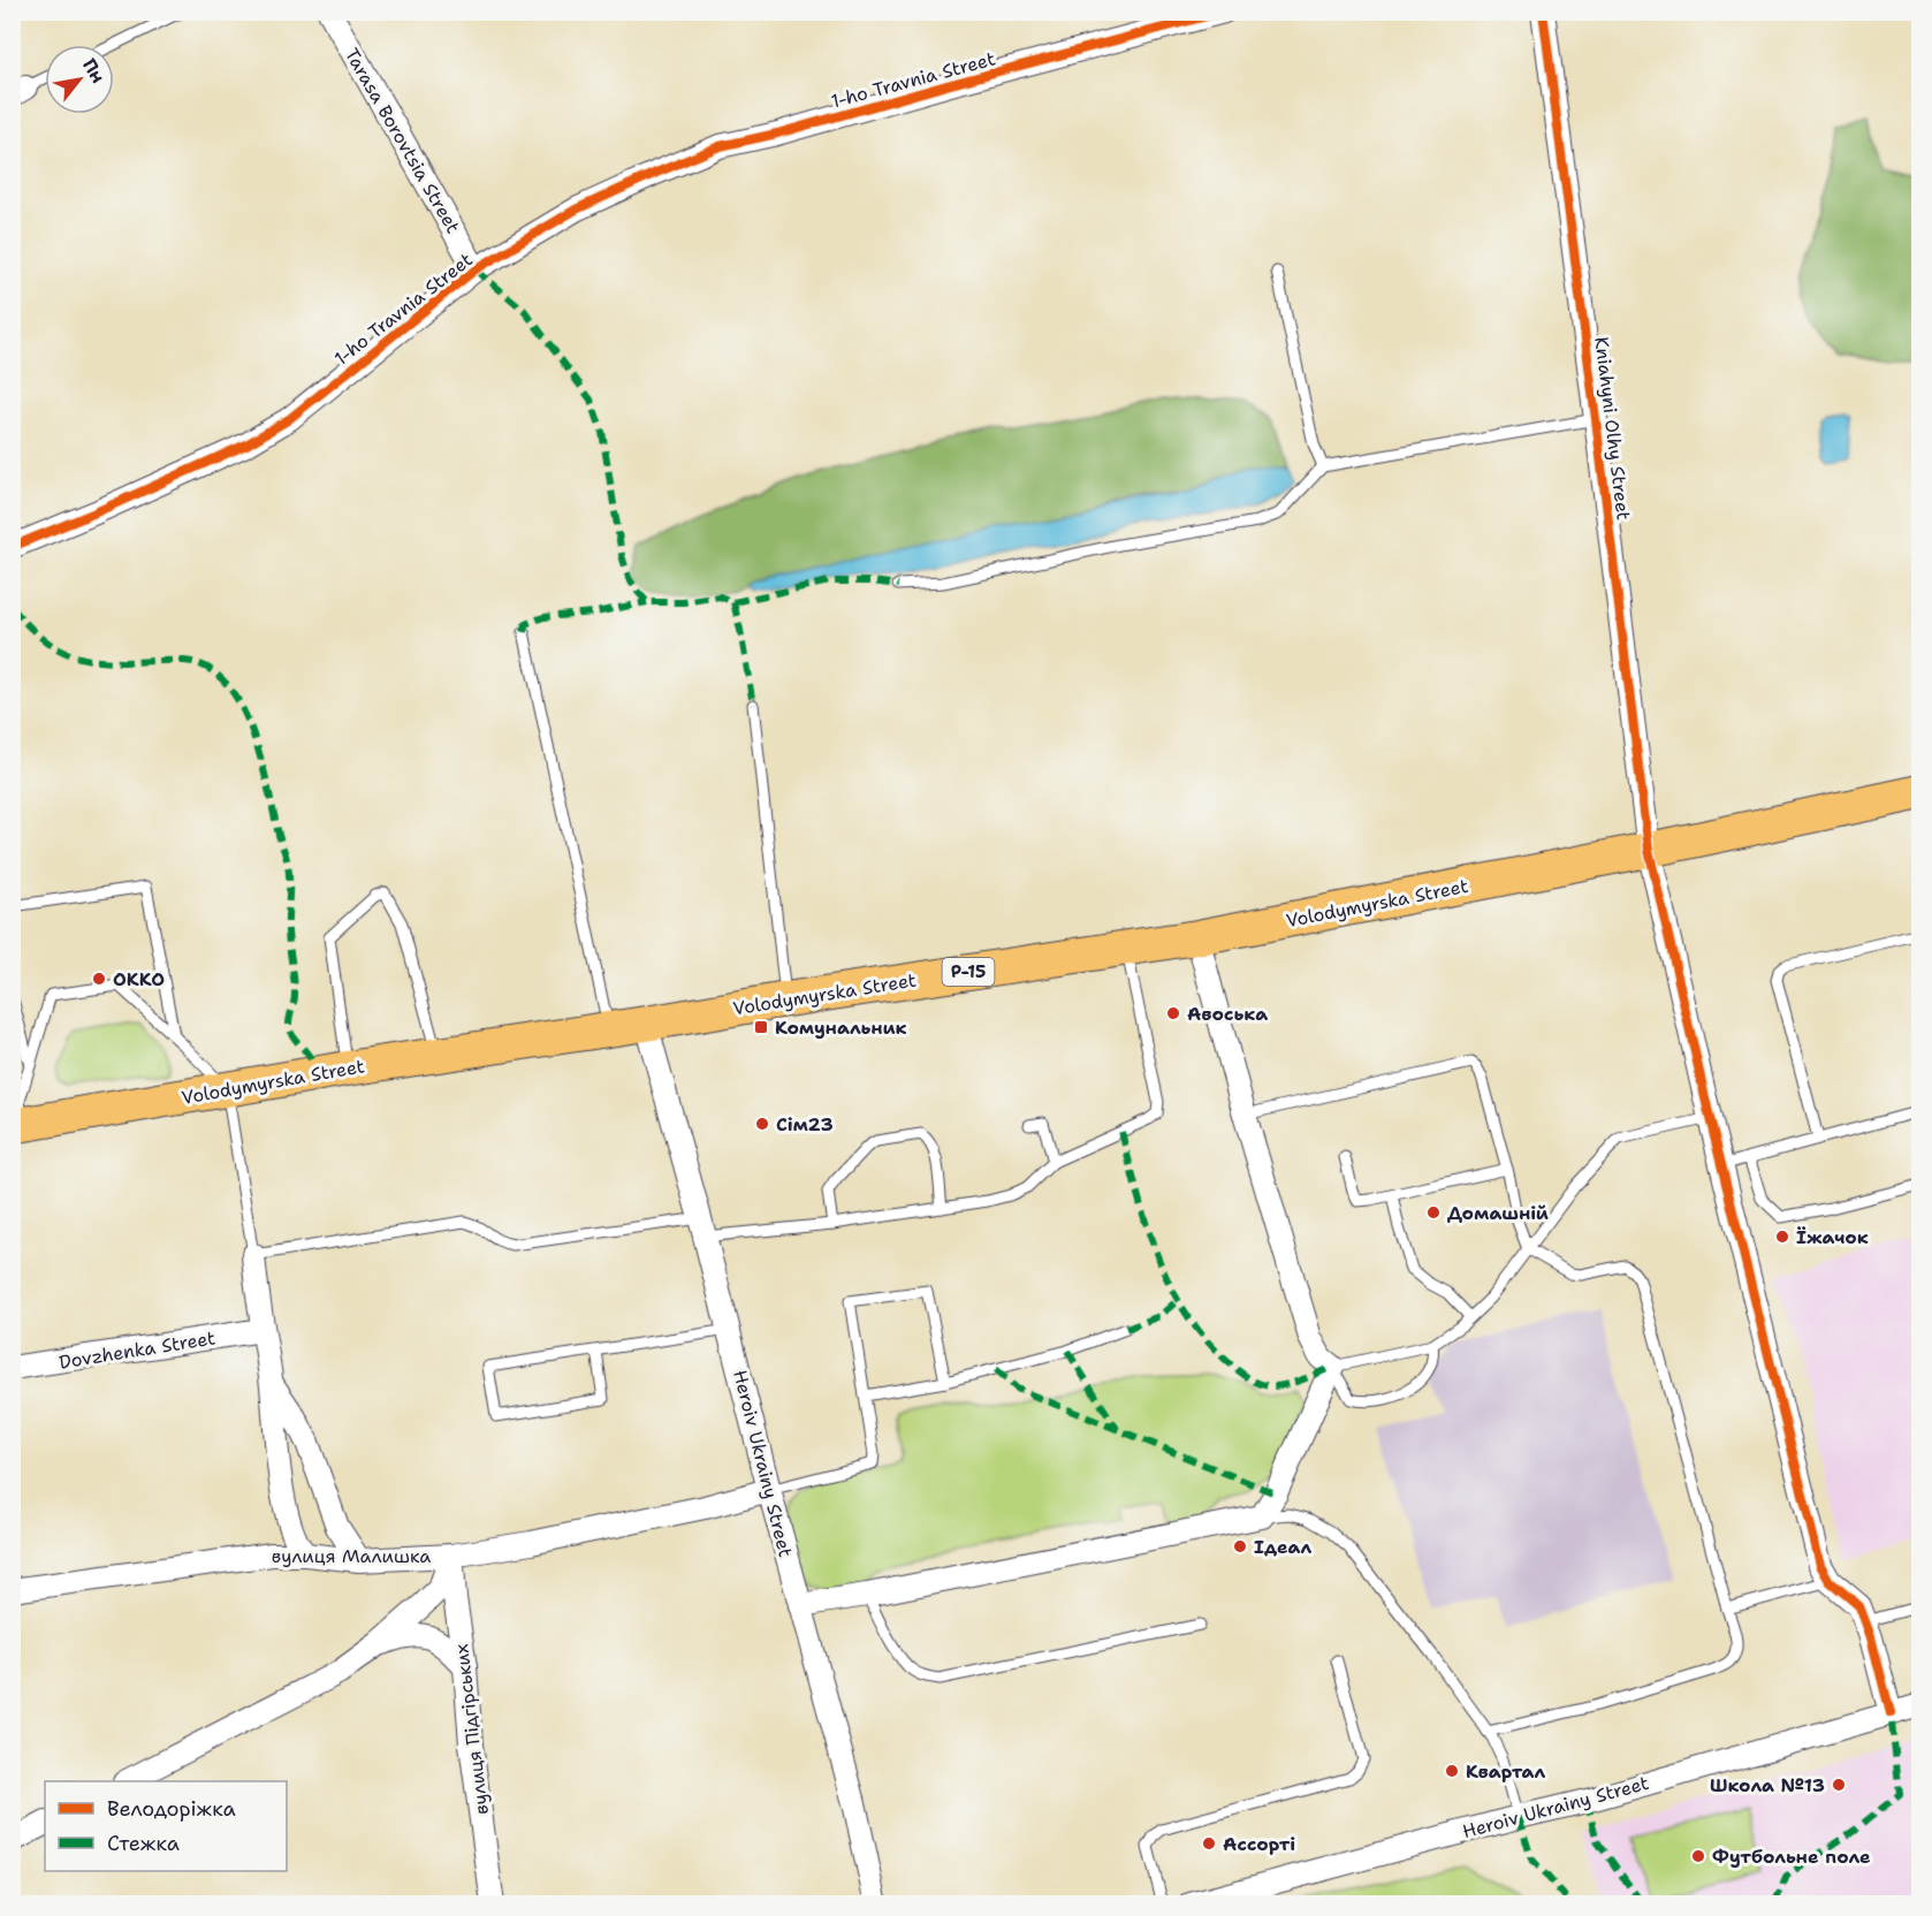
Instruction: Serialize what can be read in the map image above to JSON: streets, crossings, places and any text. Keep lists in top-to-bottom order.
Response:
{
  "streets": {
    "main road": ["Volodymyrska Street", "Р-15"],
    "street": [
      "1-ho Travnia Street",
      "Tarasa Borovtsia Street",
      "Kniahyni Olhy Street",
      "Dovzhenka Street",
      "Heroiv Ukrainy Street",
      "вулиця Малишка",
      "вулиця Підгірських"
    ]
  },
  "crossings": [
    ["1-ho Travnia Street", "Tarasa Borovtsia Street"],
    ["Kniahyni Olhy Street", "Volodymyrska Street"],
    ["Volodymyrska Street", "Heroiv Ukrainy Street"],
    ["Heroiv Ukrainy Street", "вулиця Малишка"],
    ["вулиця Малишка", "вулиця Підгірських"]
  ],
  "places": {
    "other": [
      "OKKO",
      "Авоська",
      "Сім23",
      "Домашній",
      "Їжачок",
      "Ідеал",
      "Квартал",
      "Школа №13",
      "Ассорті",
      "Футбольне поле"
    ],
    "transit": ["Комунальник"]
  },
  "legend": ["Велодоріжка", "Стежка"],
  "north": "top right"
}
